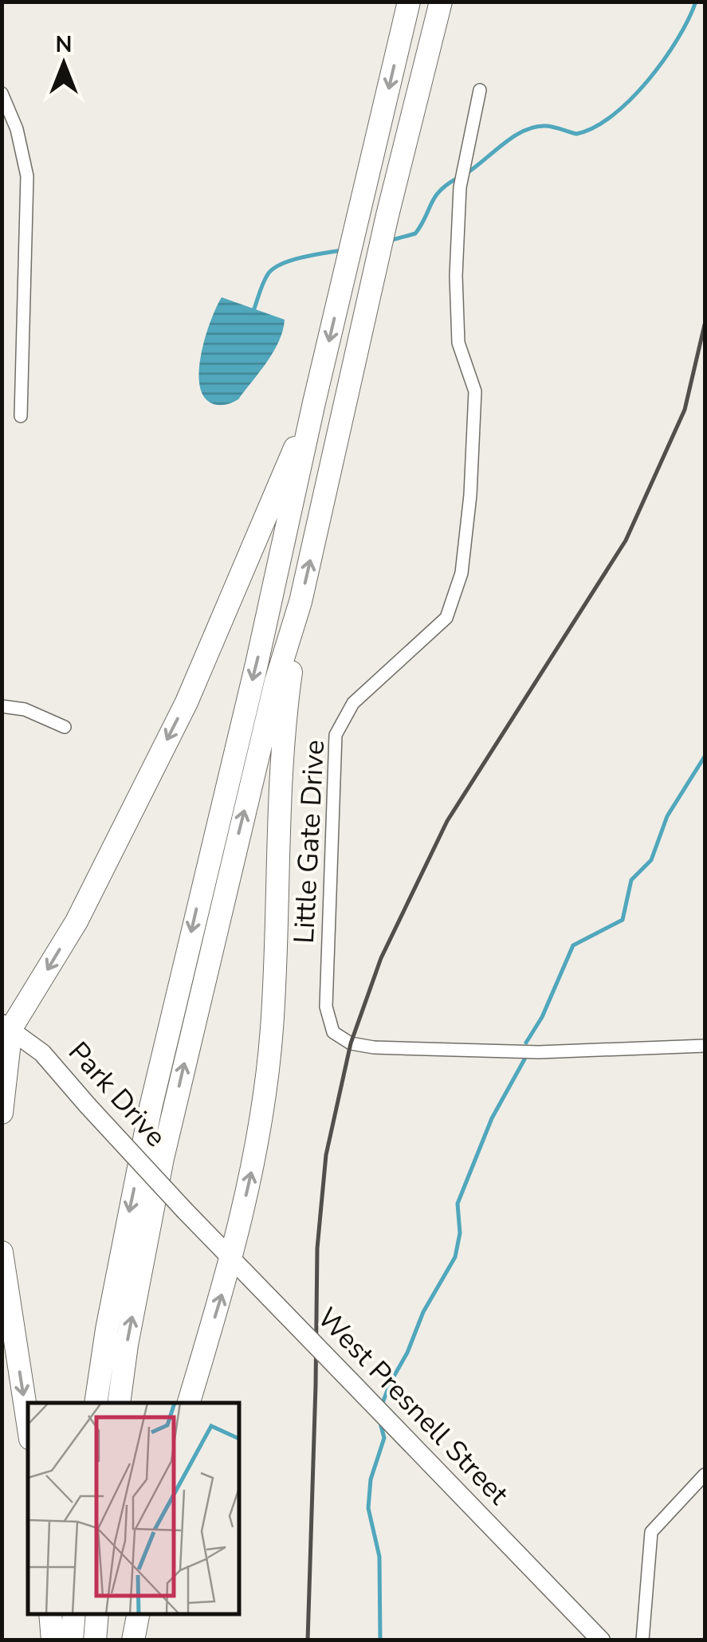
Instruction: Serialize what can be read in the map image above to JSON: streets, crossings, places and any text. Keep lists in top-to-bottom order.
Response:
{
  "streets": {
    "main road": ["Park Drive", "West Presnell Street"],
    "street": ["Little Gate Drive"]
  },
  "crossings": [
    ["Park Drive", "West Presnell Street"]
  ],
  "north": "top"
}
